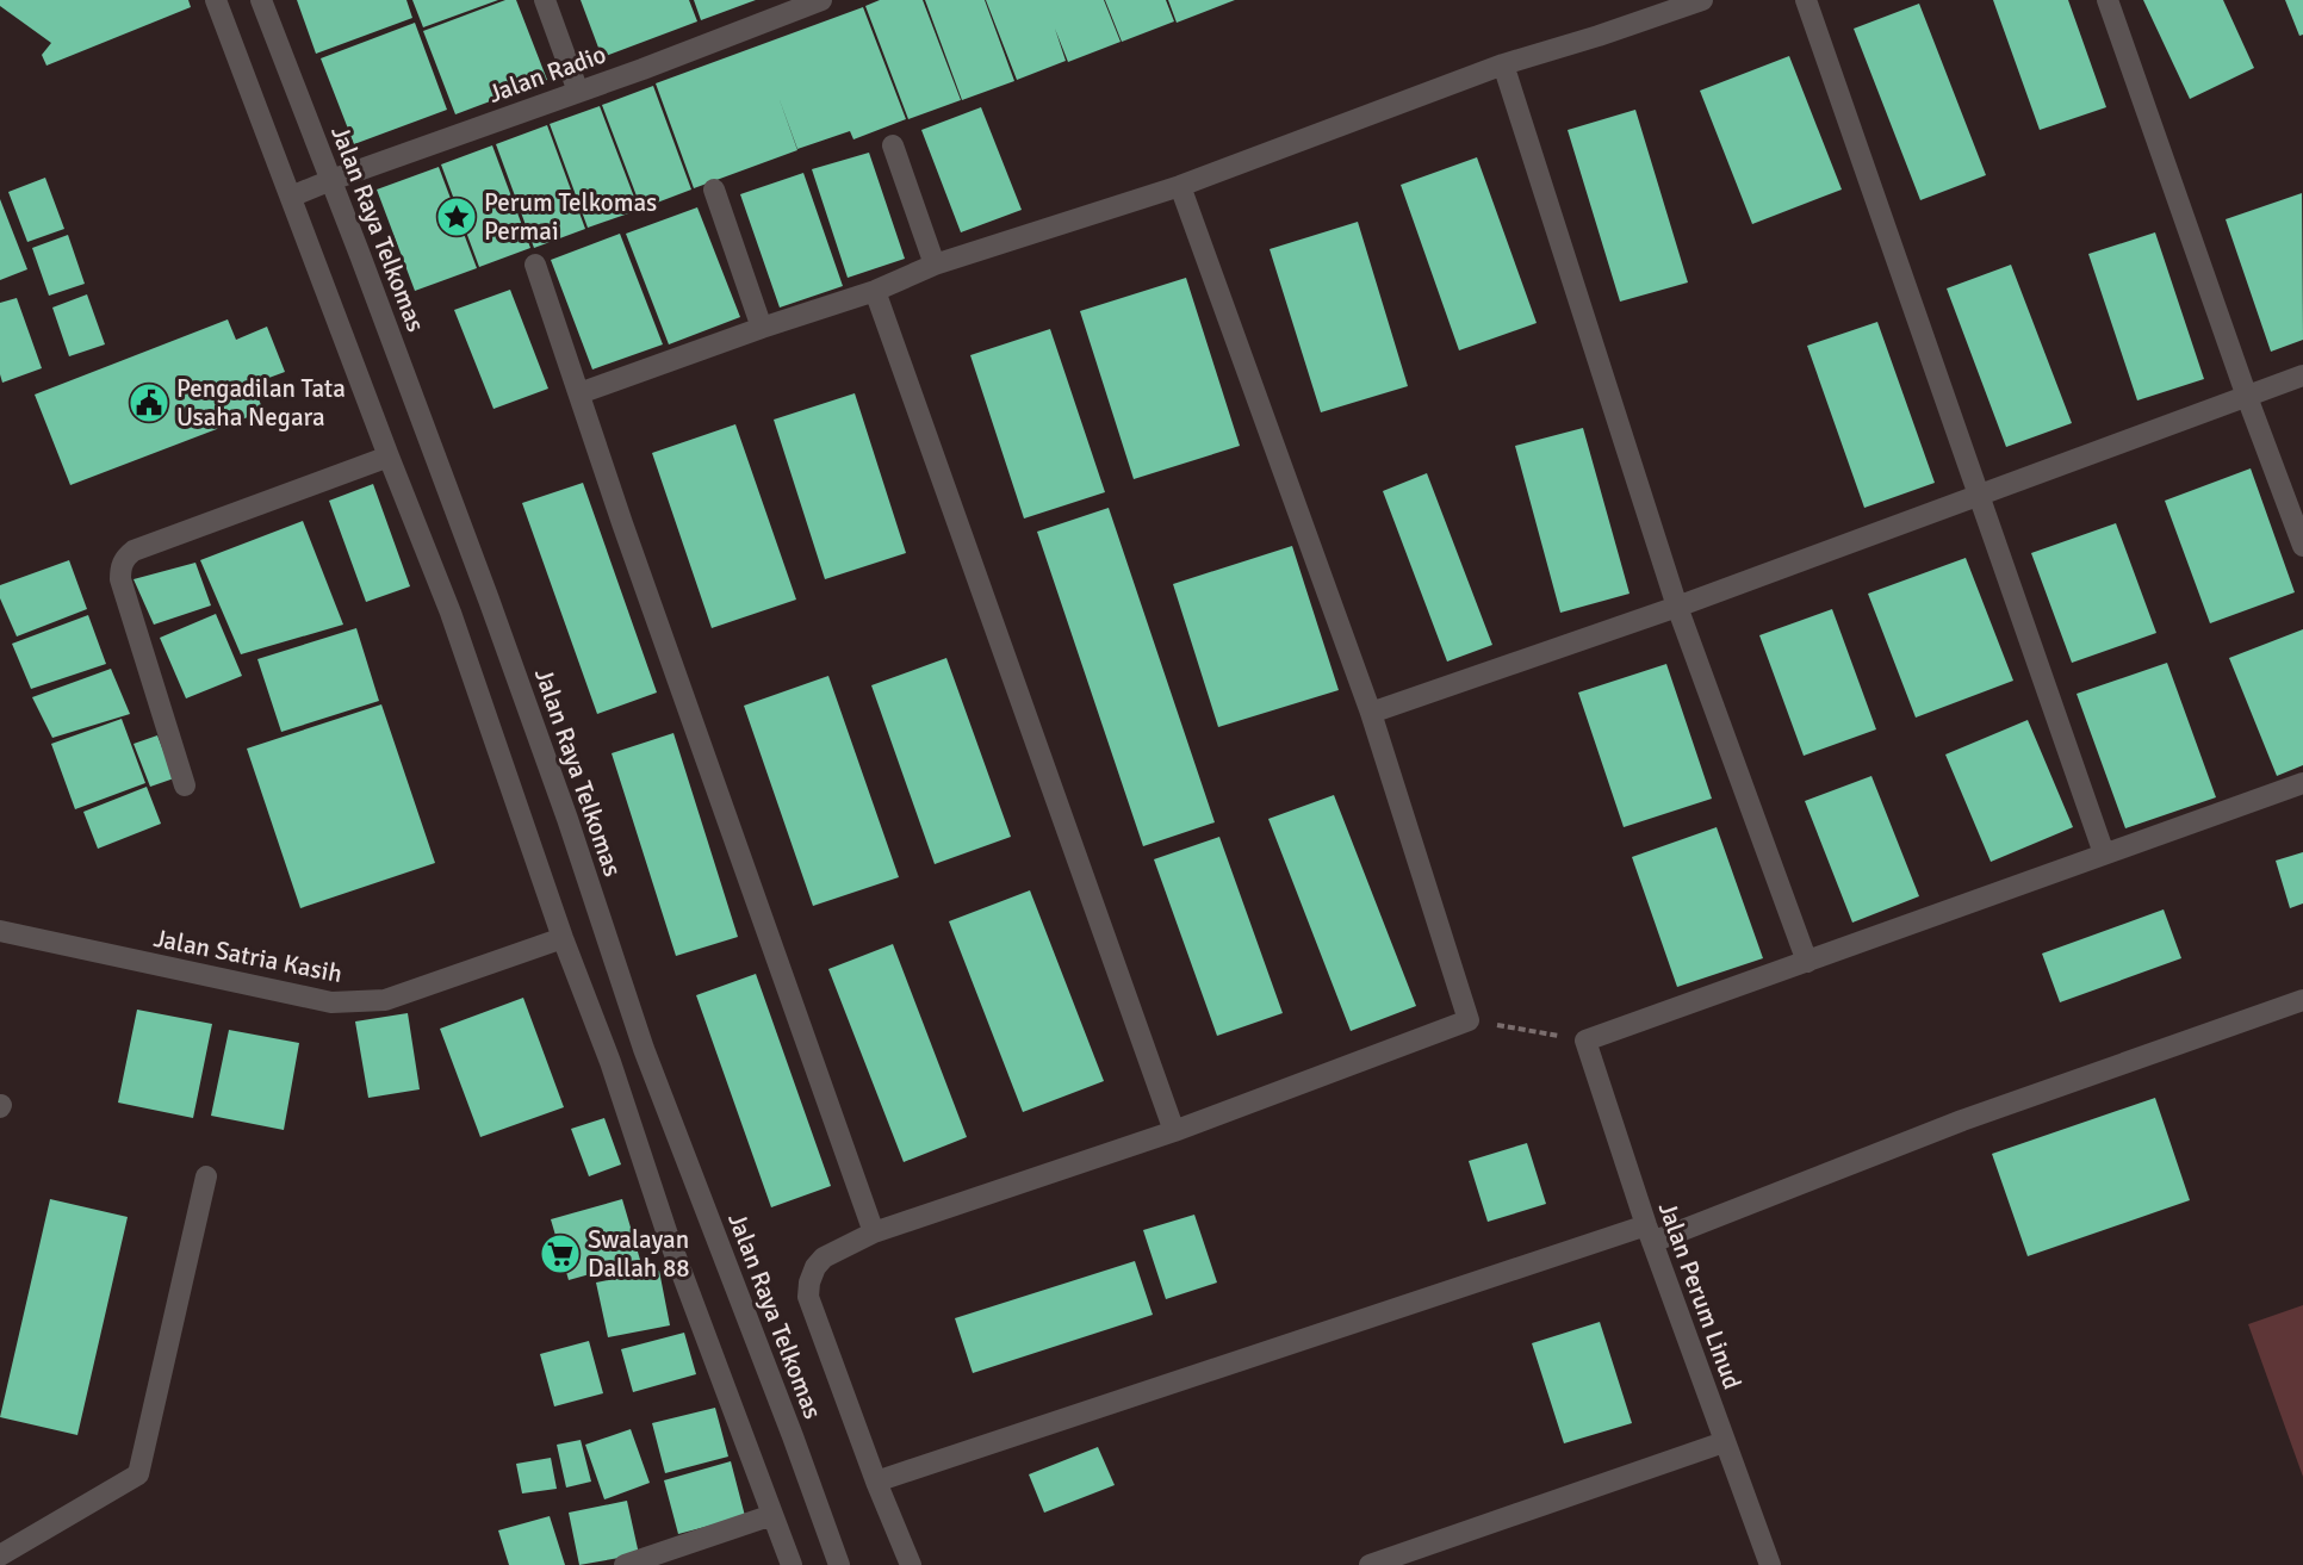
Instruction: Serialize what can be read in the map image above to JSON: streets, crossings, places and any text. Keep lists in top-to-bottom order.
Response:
{
  "streets": {
    "street": [
      "Jalan Radio",
      "Jalan Raya Telkomas",
      "Jalan Satria Kasih",
      "Jalan Perum Linud"
    ]
  },
  "crossings": [
    ["Jalan Radio", "Jalan Raya Telkomas"]
  ],
  "places": {
    "place": ["Perum Telkomas Permai"],
    "public building": ["Pengadilan Tata Usaha Negara"],
    "supermarket": ["Swalayan Dallah 88"]
  }
}
